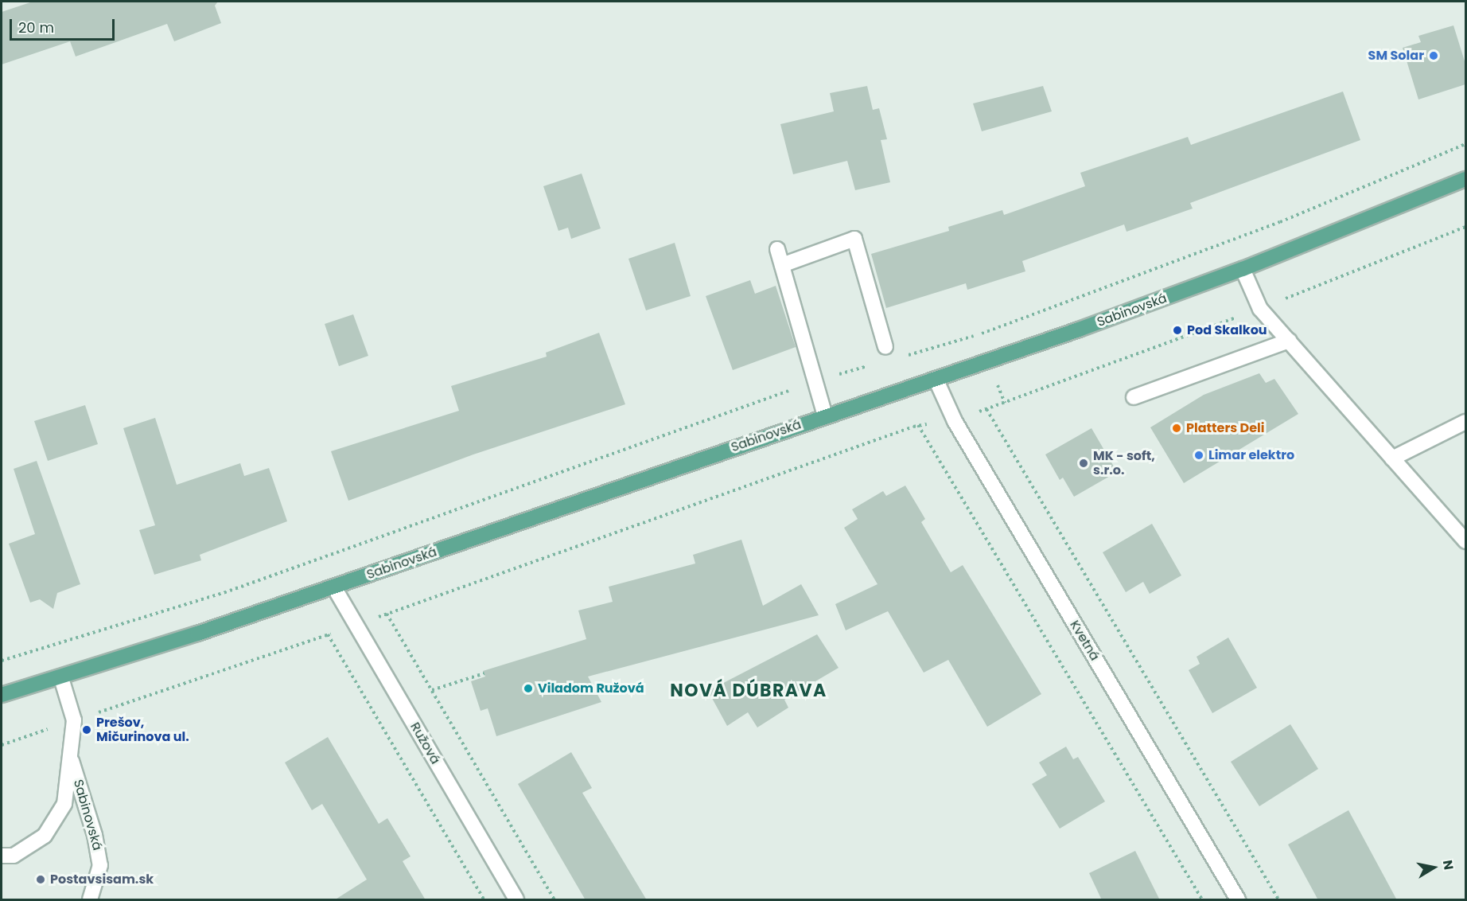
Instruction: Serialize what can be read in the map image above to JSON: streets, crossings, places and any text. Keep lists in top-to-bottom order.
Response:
{
  "streets": {
    "main road": ["Sabinovská"],
    "street": ["Kvetná", "Ružová"]
  },
  "crossings": [
    ["Sabinovská", "Kvetná"],
    ["Sabinovská", "Ružová"]
  ],
  "districts": ["NOVÁ DÚBRAVA"],
  "places": [
    "SM Solar",
    "Pod Skalkou",
    "Platters Deli",
    "Limar elektro",
    "MK - soft, s.r.o.",
    "Viladom Ružová",
    "Prešov, Mičurinova ul.",
    "Postavsisam.sk"
  ],
  "scale_bar": "20 m",
  "north": "right"
}
